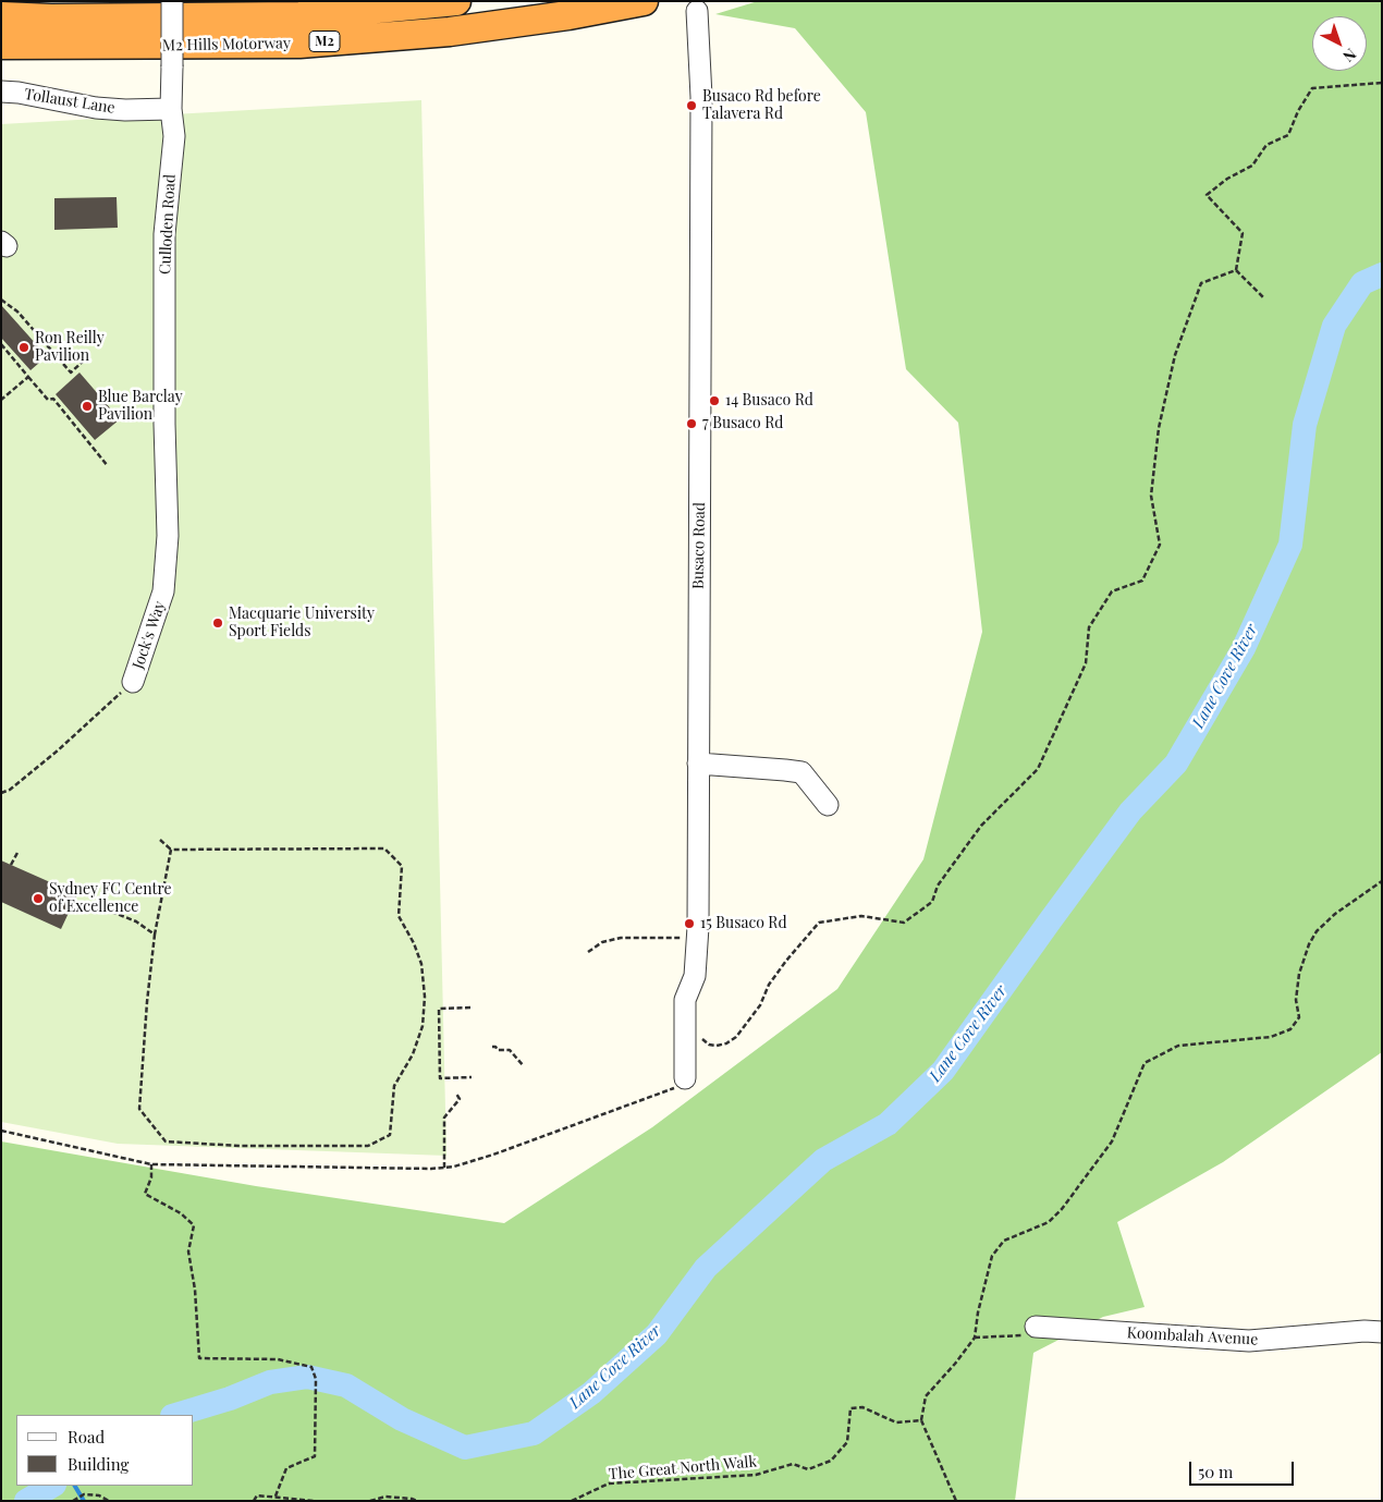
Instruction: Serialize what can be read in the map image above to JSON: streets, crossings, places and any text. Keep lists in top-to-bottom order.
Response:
{
  "streets": {
    "highway": ["M2", "M2 Hills Motorway"],
    "street": [
      "Tollaust Lane",
      "Culloden Road",
      "Busaco Road",
      "Jock's Way",
      "Koombalah Avenue"
    ],
    "path": ["The Great North Walk"]
  },
  "crossings": [
    ["Tollaust Lane", "Culloden Road"],
    ["Culloden Road", "Jock's Way"]
  ],
  "water": ["Lane Cove River"],
  "places": [
    "Busaco Rd before Talavera Rd",
    "Ron Reilly Pavilion",
    "14 Busaco Rd",
    "Blue Barclay Pavilion",
    "7 Busaco Rd",
    "Macquarie University Sport Fields",
    "Sydney FC Centre of Excellence",
    "15 Busaco Rd"
  ],
  "legend": ["Road", "Building"],
  "scale_bar": "50 m",
  "north": "bottom right"
}
